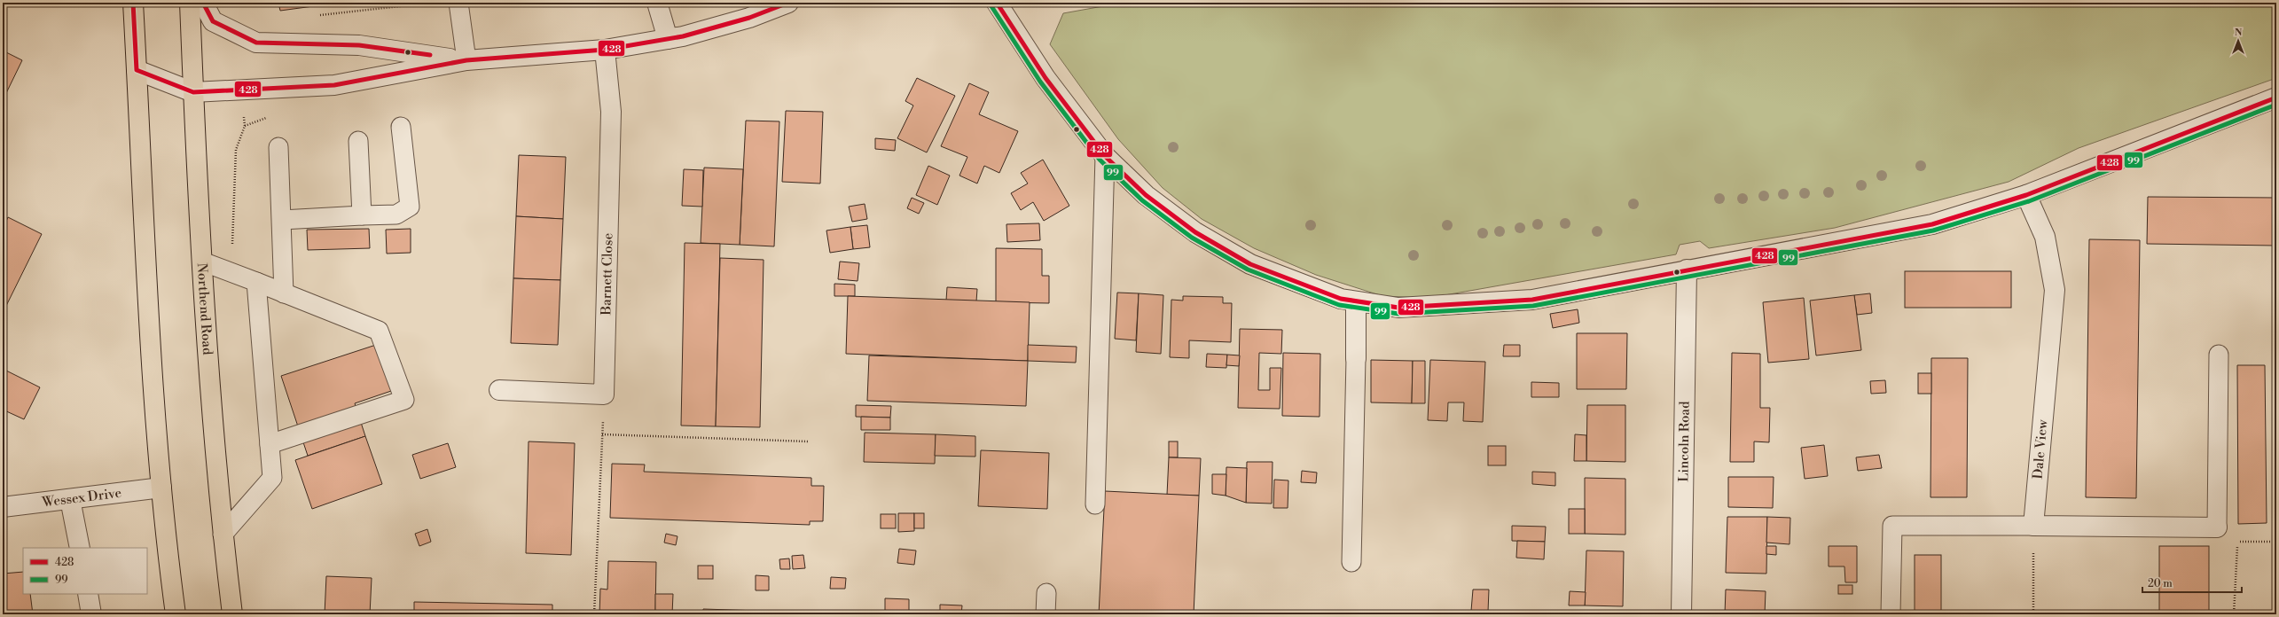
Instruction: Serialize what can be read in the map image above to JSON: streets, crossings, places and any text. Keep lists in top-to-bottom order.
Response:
{
  "streets": {
    "main road": ["Northend Road"],
    "street": [
      "Barnett Close",
      "Lincoln Road",
      "Dale View",
      "Wessex Drive"
    ]
  },
  "lines": ["transit line 428", "transit line 99"],
  "legend": ["428", "99"],
  "scale_bar": "20 m",
  "north": "top"
}
